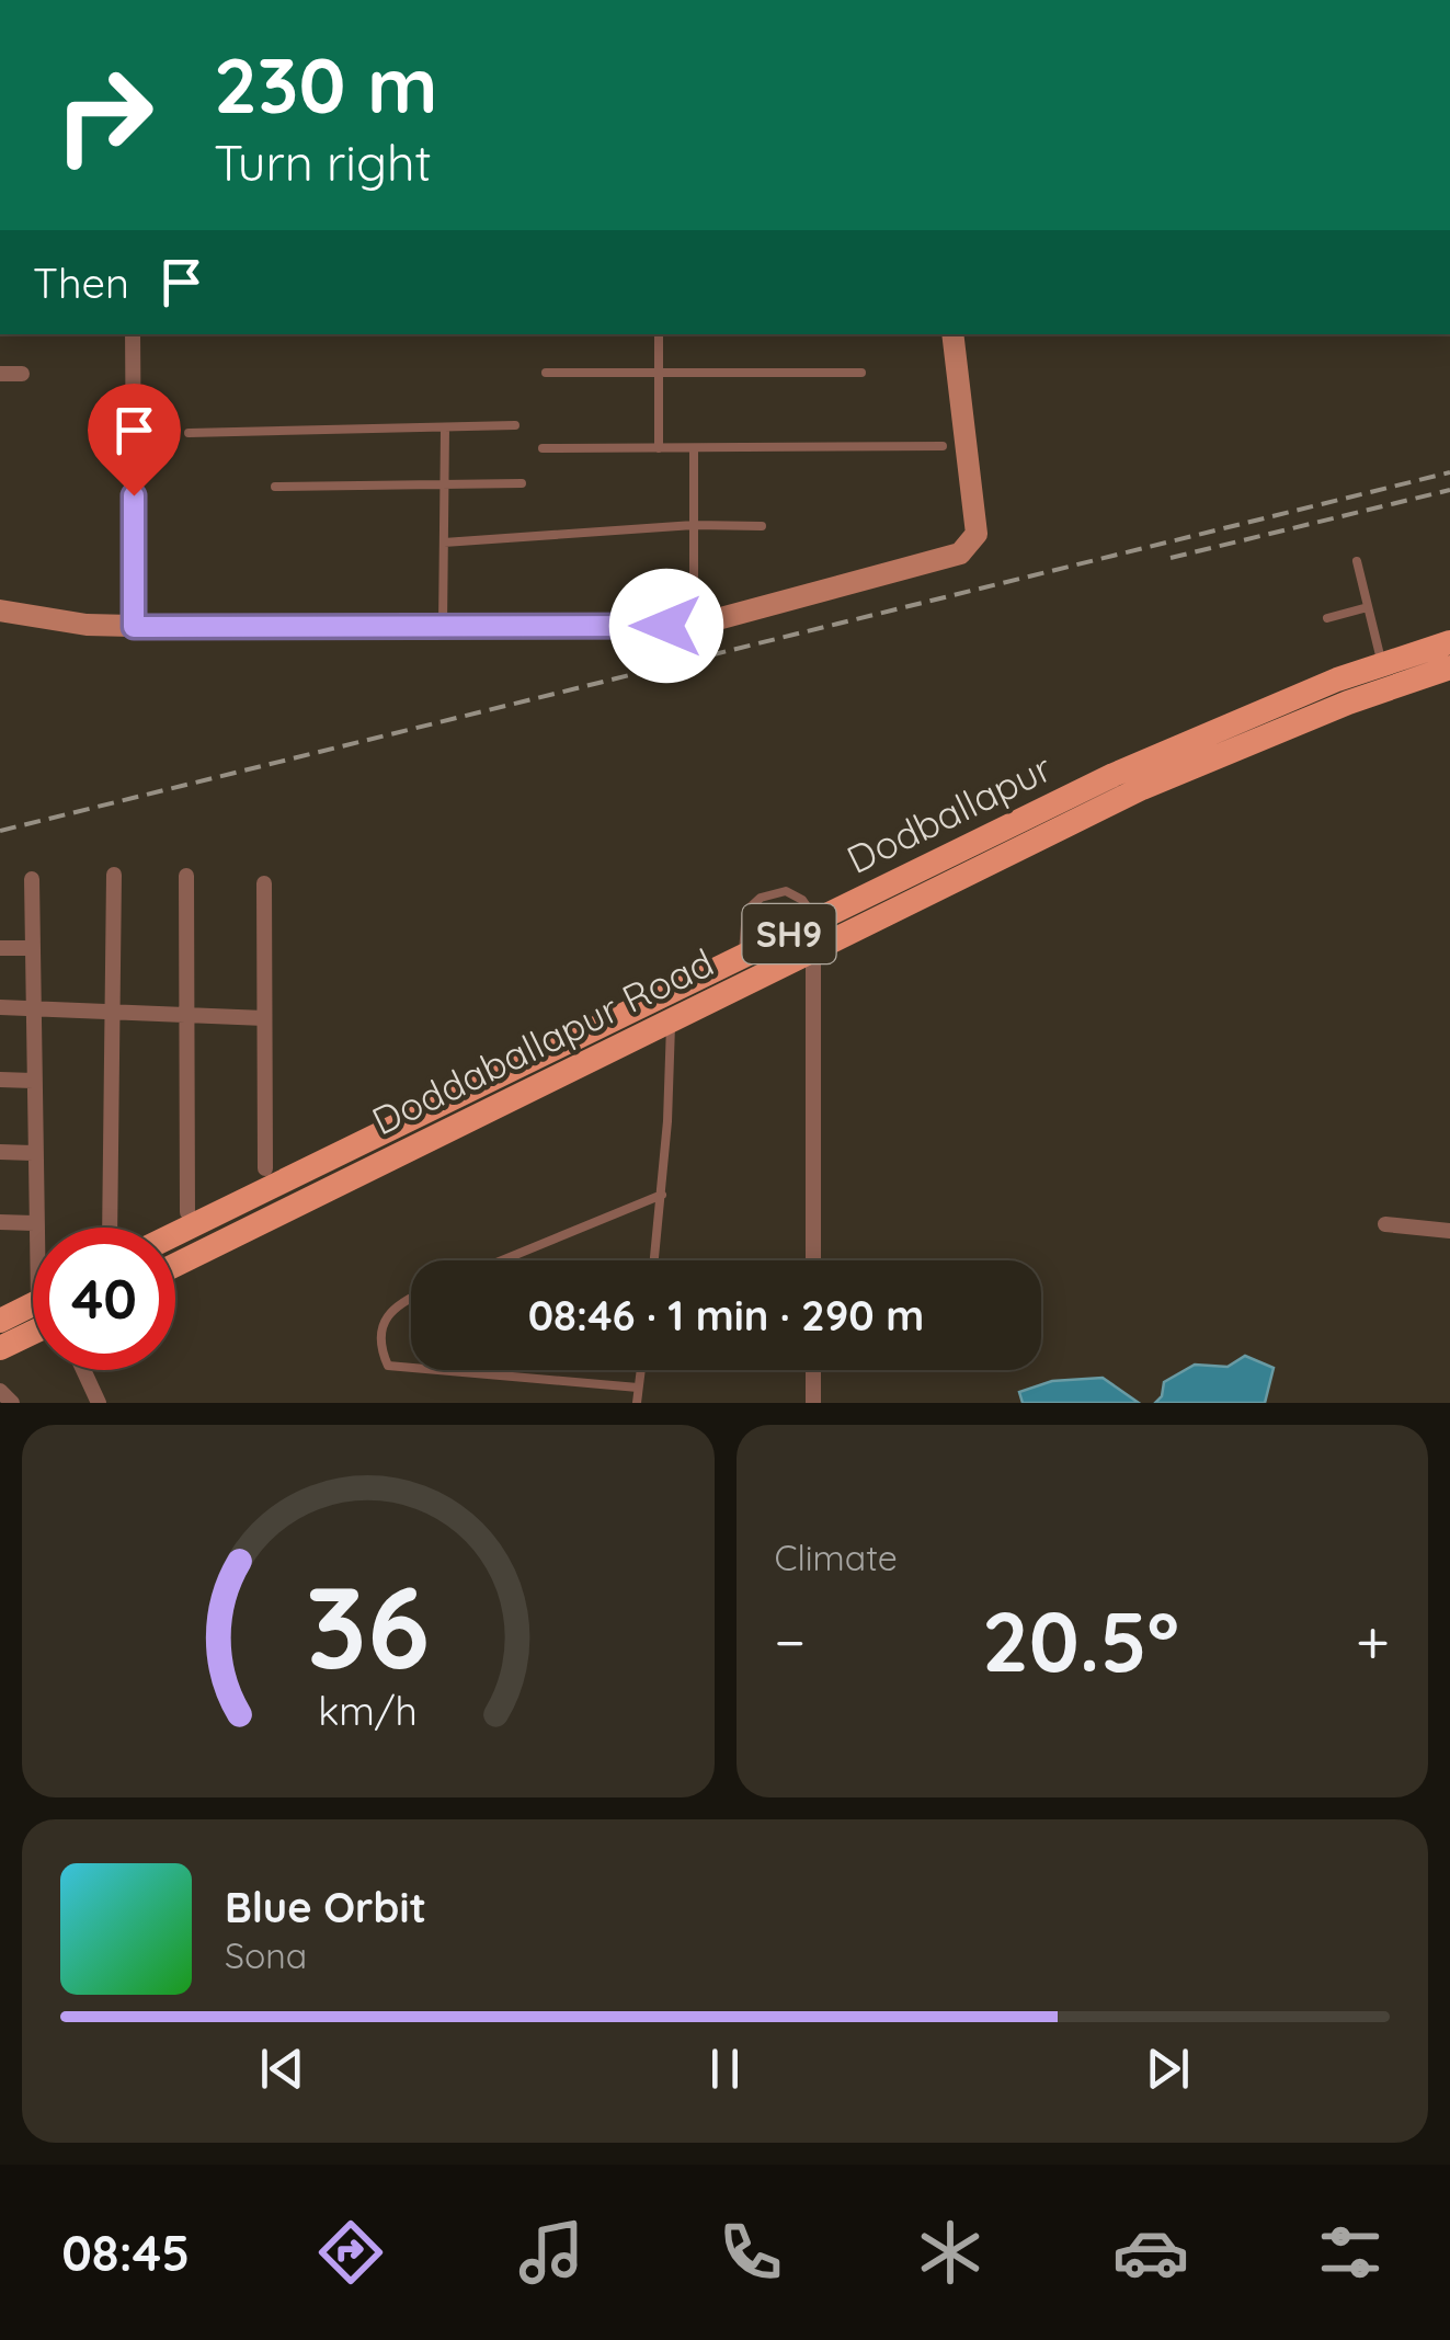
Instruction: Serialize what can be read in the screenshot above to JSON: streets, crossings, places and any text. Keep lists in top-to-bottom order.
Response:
{
  "streets": {
    "main road": ["Dodballapur", "SH9", "Doddaballapur Road"]
  },
  "page": {
    "turn": ["230 m", "Turn right"],
    "then": "Then",
    "limit": "40",
    "trip": "08:46 · 1 min · 290 m",
    "tile": "Climate",
    "heat": ["−", "20.5°", "+"],
    "song": ["Blue Orbit", "Sona"],
    "tabs": "08:45",
    "gauge": ["36", "km/h"]
  }
}
